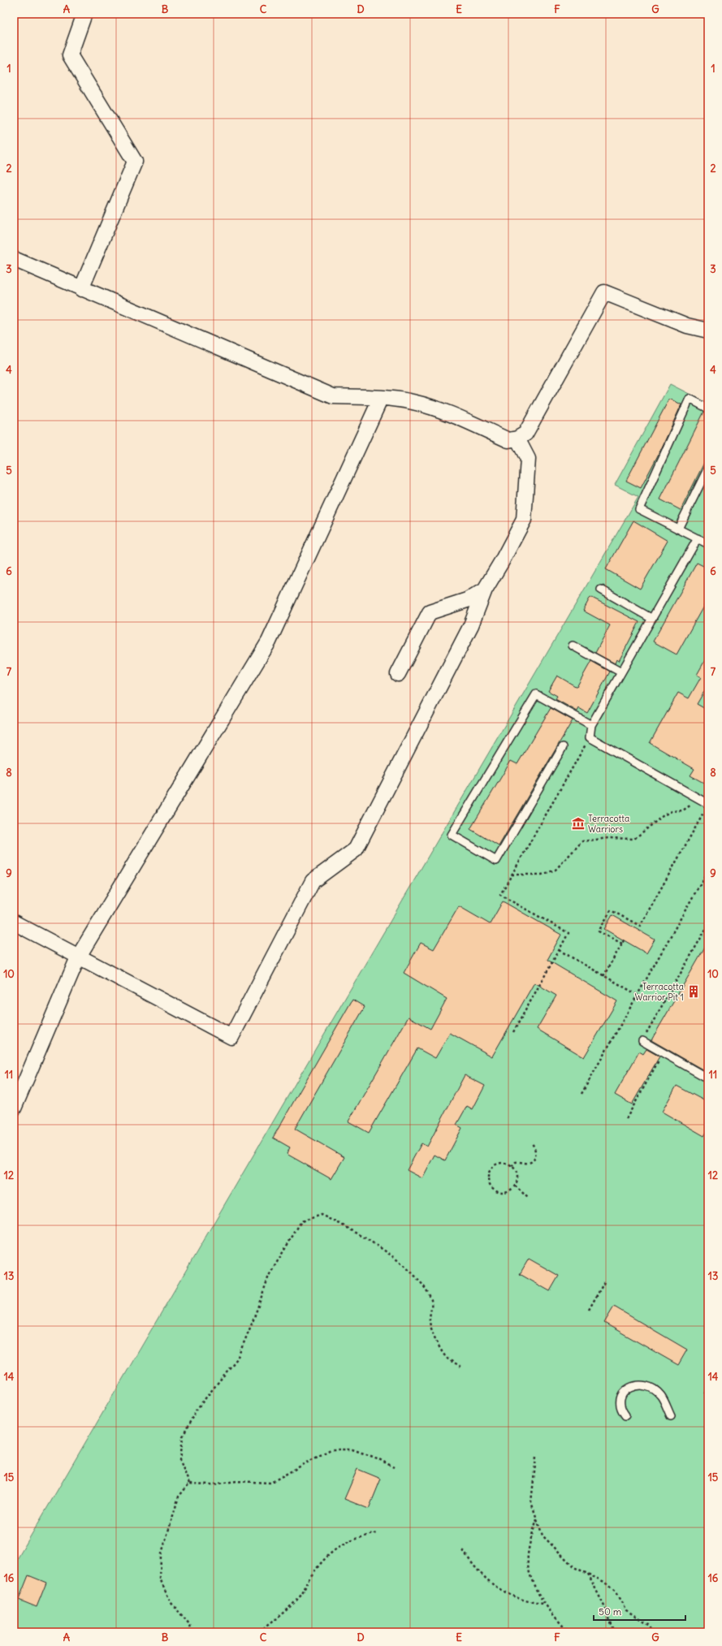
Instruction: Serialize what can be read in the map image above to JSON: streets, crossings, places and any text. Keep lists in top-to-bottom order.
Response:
{
  "places": {
    "museum": ["Terracotta Warriors"],
    "building": ["Terracotta Warrior Pit 1"]
  },
  "scale_bar": "50 m",
  "grid": {
    "columns": [
      "A",
      "B",
      "C",
      "D",
      "E",
      "F",
      "G"
    ],
    "rows": [
      "1",
      "2",
      "3",
      "4",
      "5",
      "6",
      "7",
      "8",
      "9",
      "10",
      "11",
      "12",
      "13",
      "14",
      "15",
      "16"
    ]
  }
}
